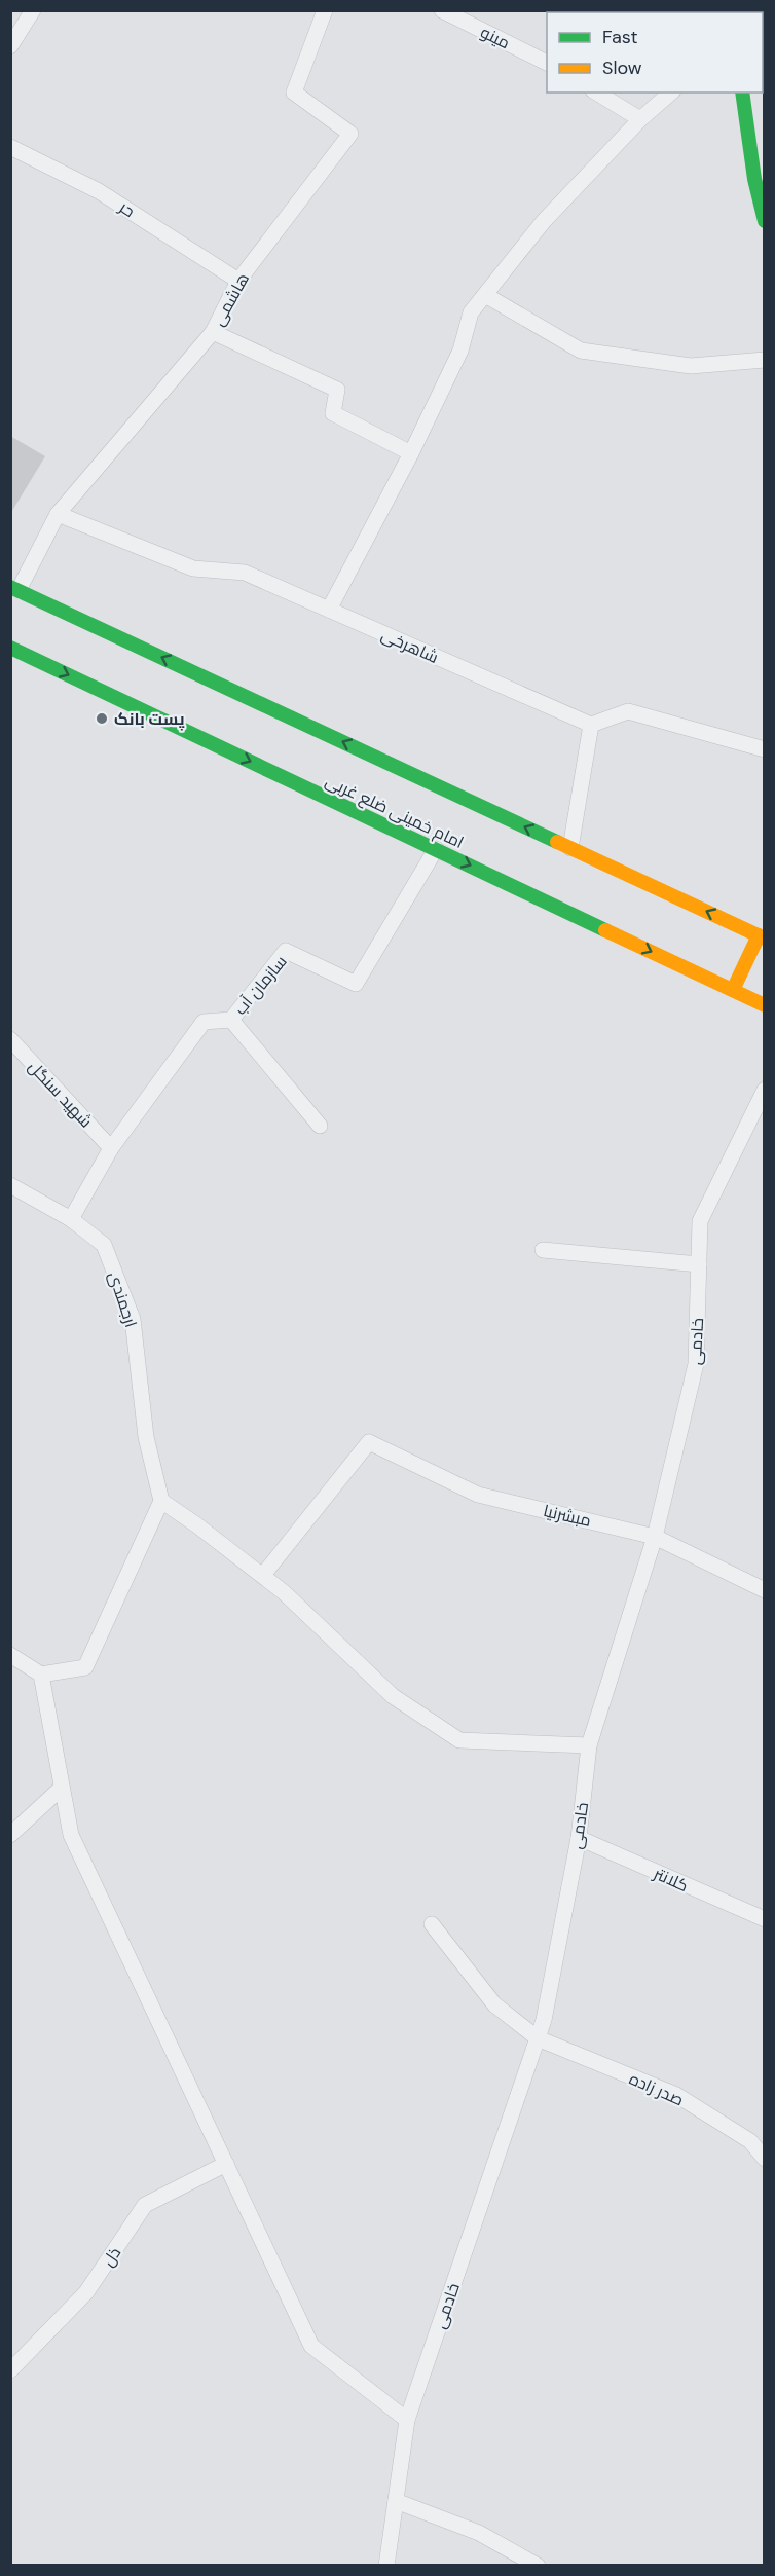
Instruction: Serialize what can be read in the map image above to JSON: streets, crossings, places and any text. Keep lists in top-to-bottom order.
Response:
{
  "streets": {
    "main road": ["امام خمینی ضلع غربی"],
    "lane": [
      "مینو",
      "حر",
      "هاشمی",
      "شاهرخی",
      "سازمان آب",
      "شهید سنگل",
      "ارجمندی",
      "خادمی",
      "مبشرنیا",
      "کلانتر",
      "صدر زاده",
      "ذل"
    ]
  },
  "crossings": [
    ["حر", "هاشمی"],
    ["هاشمی", "شاهرخی"],
    ["امام خمینی ضلع غربی", "سازمان آب"],
    ["سازمان آب", "شهید سنگل"],
    ["سازمان آب", "ارجمندی"],
    ["خادمی", "مبشرنیا"],
    ["خادمی", "کلانتر"],
    ["خادمی", "صدر زاده"]
  ],
  "places": ["پست بانک"],
  "legend": ["Fast", "Slow"]
}
